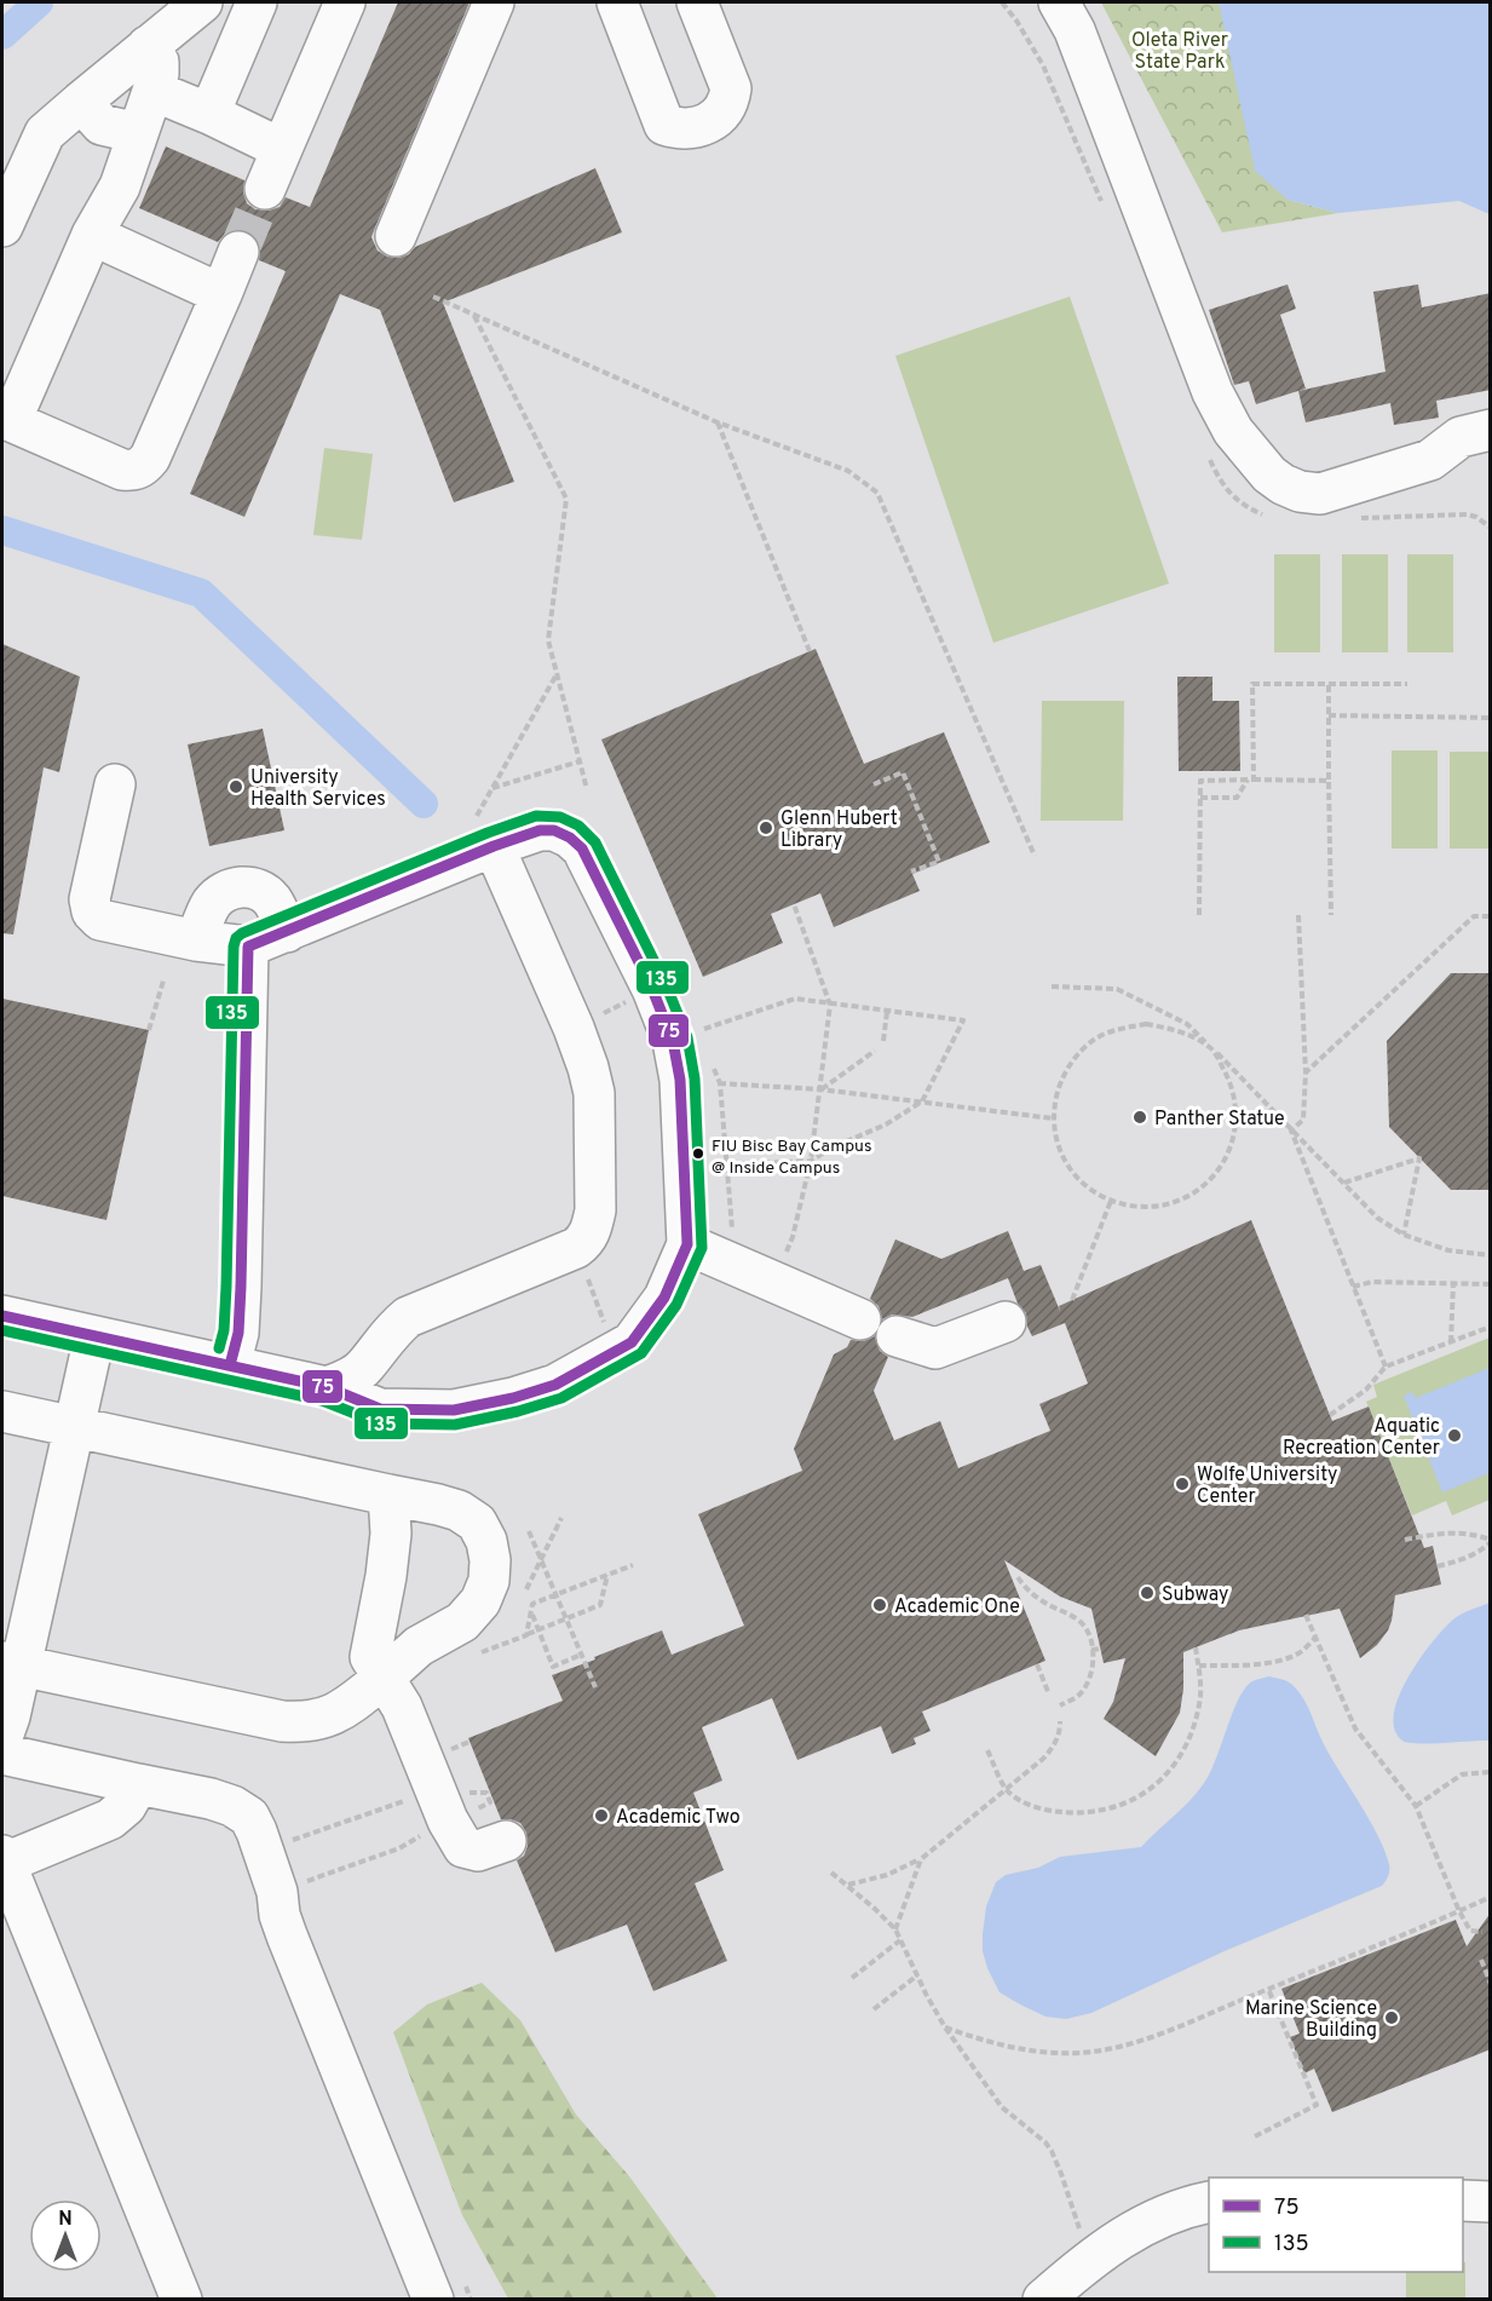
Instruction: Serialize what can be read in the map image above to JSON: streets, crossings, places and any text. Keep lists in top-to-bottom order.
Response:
{
  "parks": ["Oleta River State Park"],
  "places": [
    "University Health Services",
    "Glenn Hubert Library",
    "Panther Statue",
    "FIU Bisc Bay Campus @ Inside Campus",
    "Aquatic Recreation Center",
    "Wolfe University Center",
    "Subway",
    "Academic One",
    "Academic Two",
    "Marine Science Building"
  ],
  "lines": ["transit line 135", "transit line 75"],
  "legend": ["75", "135"],
  "north": "top"
}
